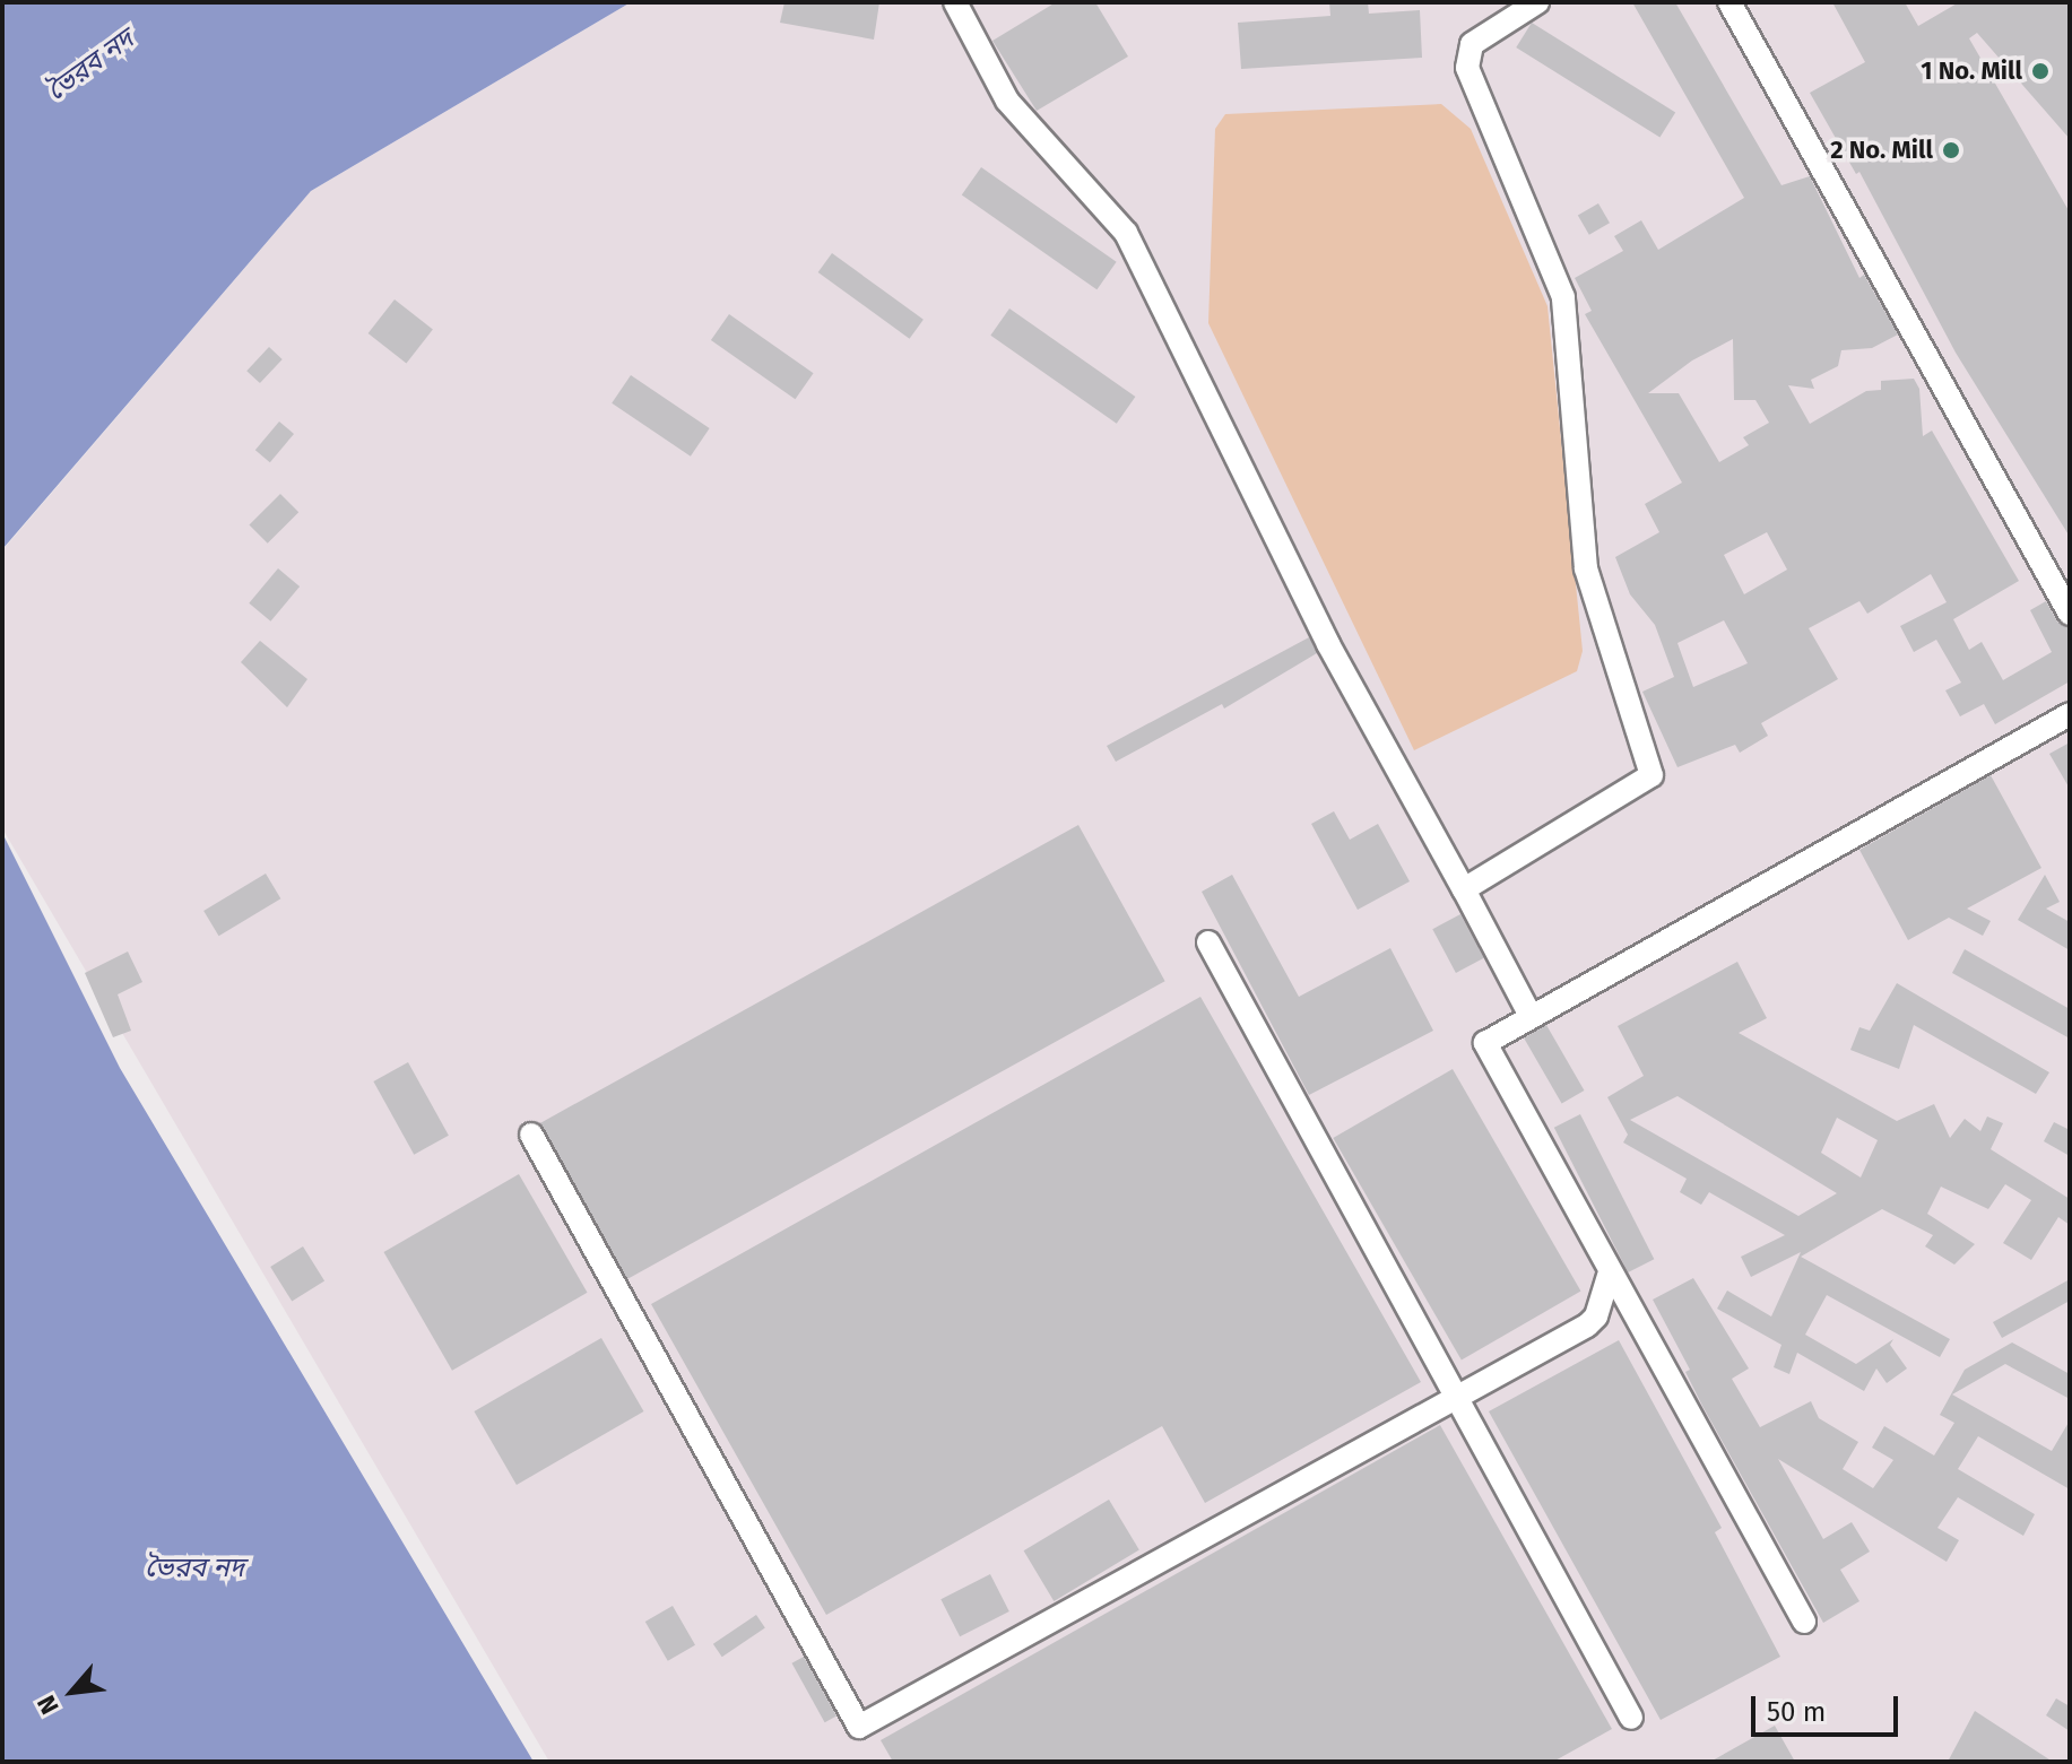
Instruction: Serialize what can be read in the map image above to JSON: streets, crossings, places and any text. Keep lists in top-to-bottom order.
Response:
{
  "water": ["ভৈরব নদ"],
  "places": ["1 No. Mill", "2 No. Mill"],
  "scale_bar": "50 m",
  "north": "bottom left"
}
